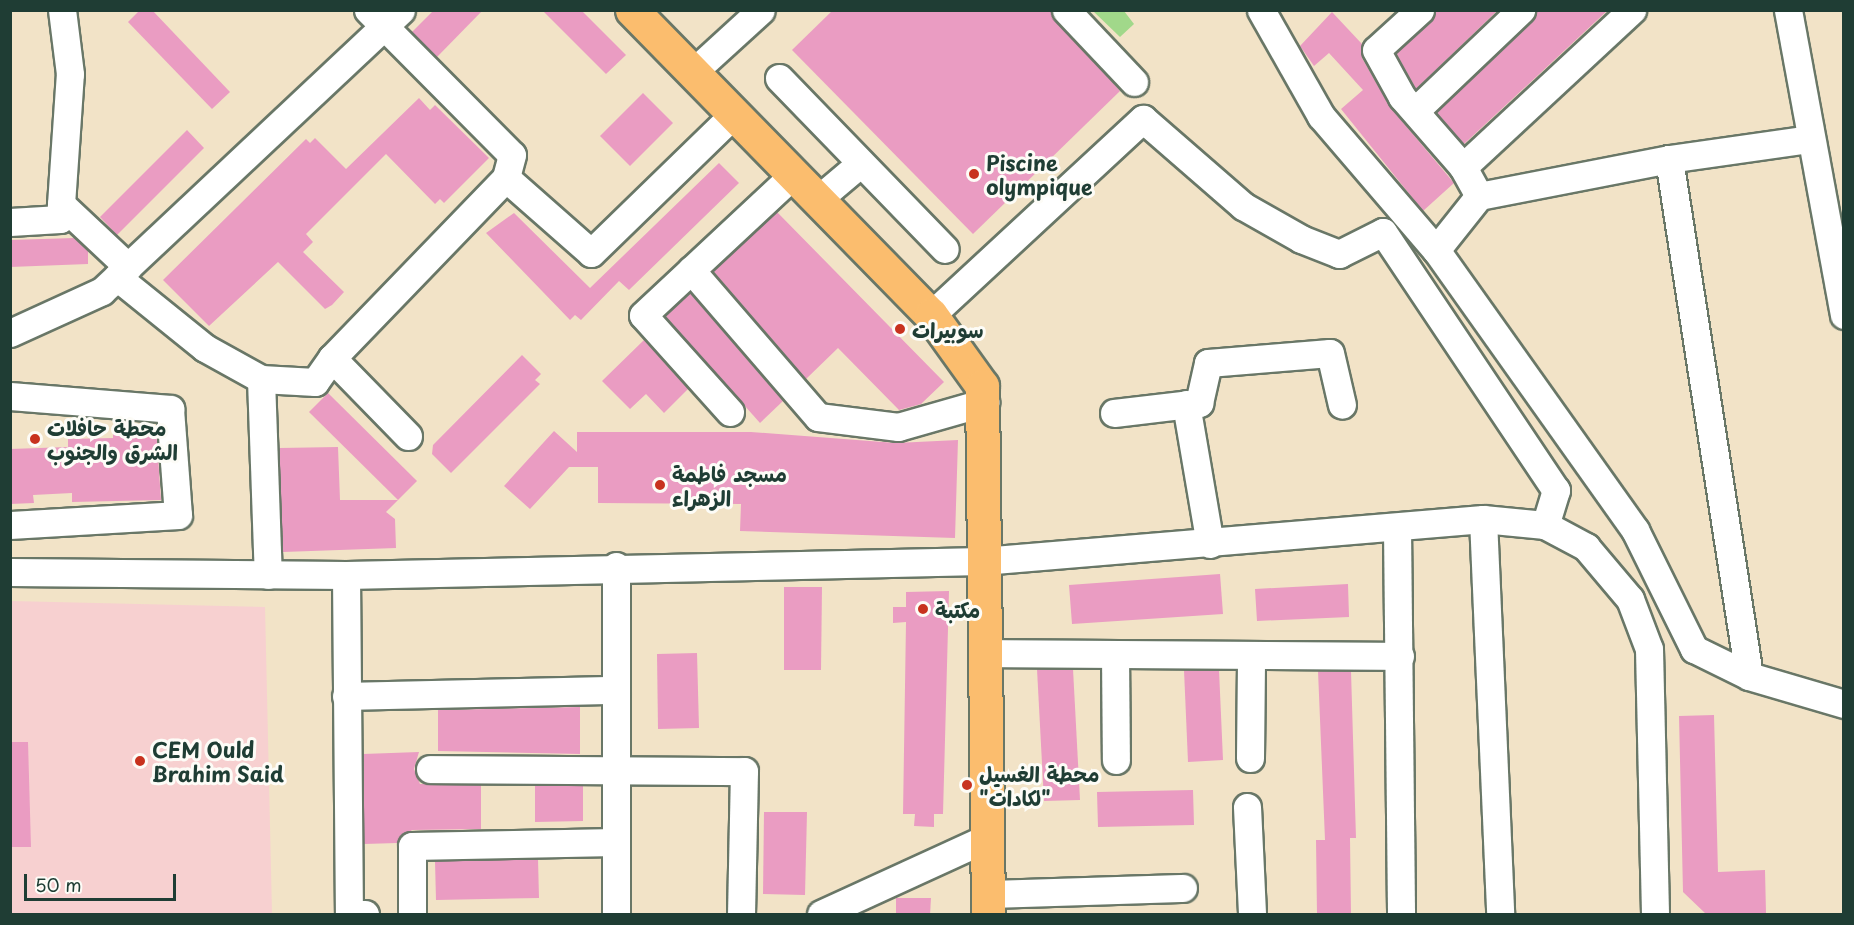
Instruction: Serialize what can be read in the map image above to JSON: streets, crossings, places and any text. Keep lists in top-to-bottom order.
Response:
{
  "places": [
    "Piscine olympique",
    "سوبيرات",
    "محطة حافلات الشرق والجنوب",
    "مسجد فاطمة الزهراء",
    "مكتبة",
    "CEM Ould Brahim Said",
    "محطة الغسيل \"لكادات\""
  ],
  "scale_bar": "50 m"
}
